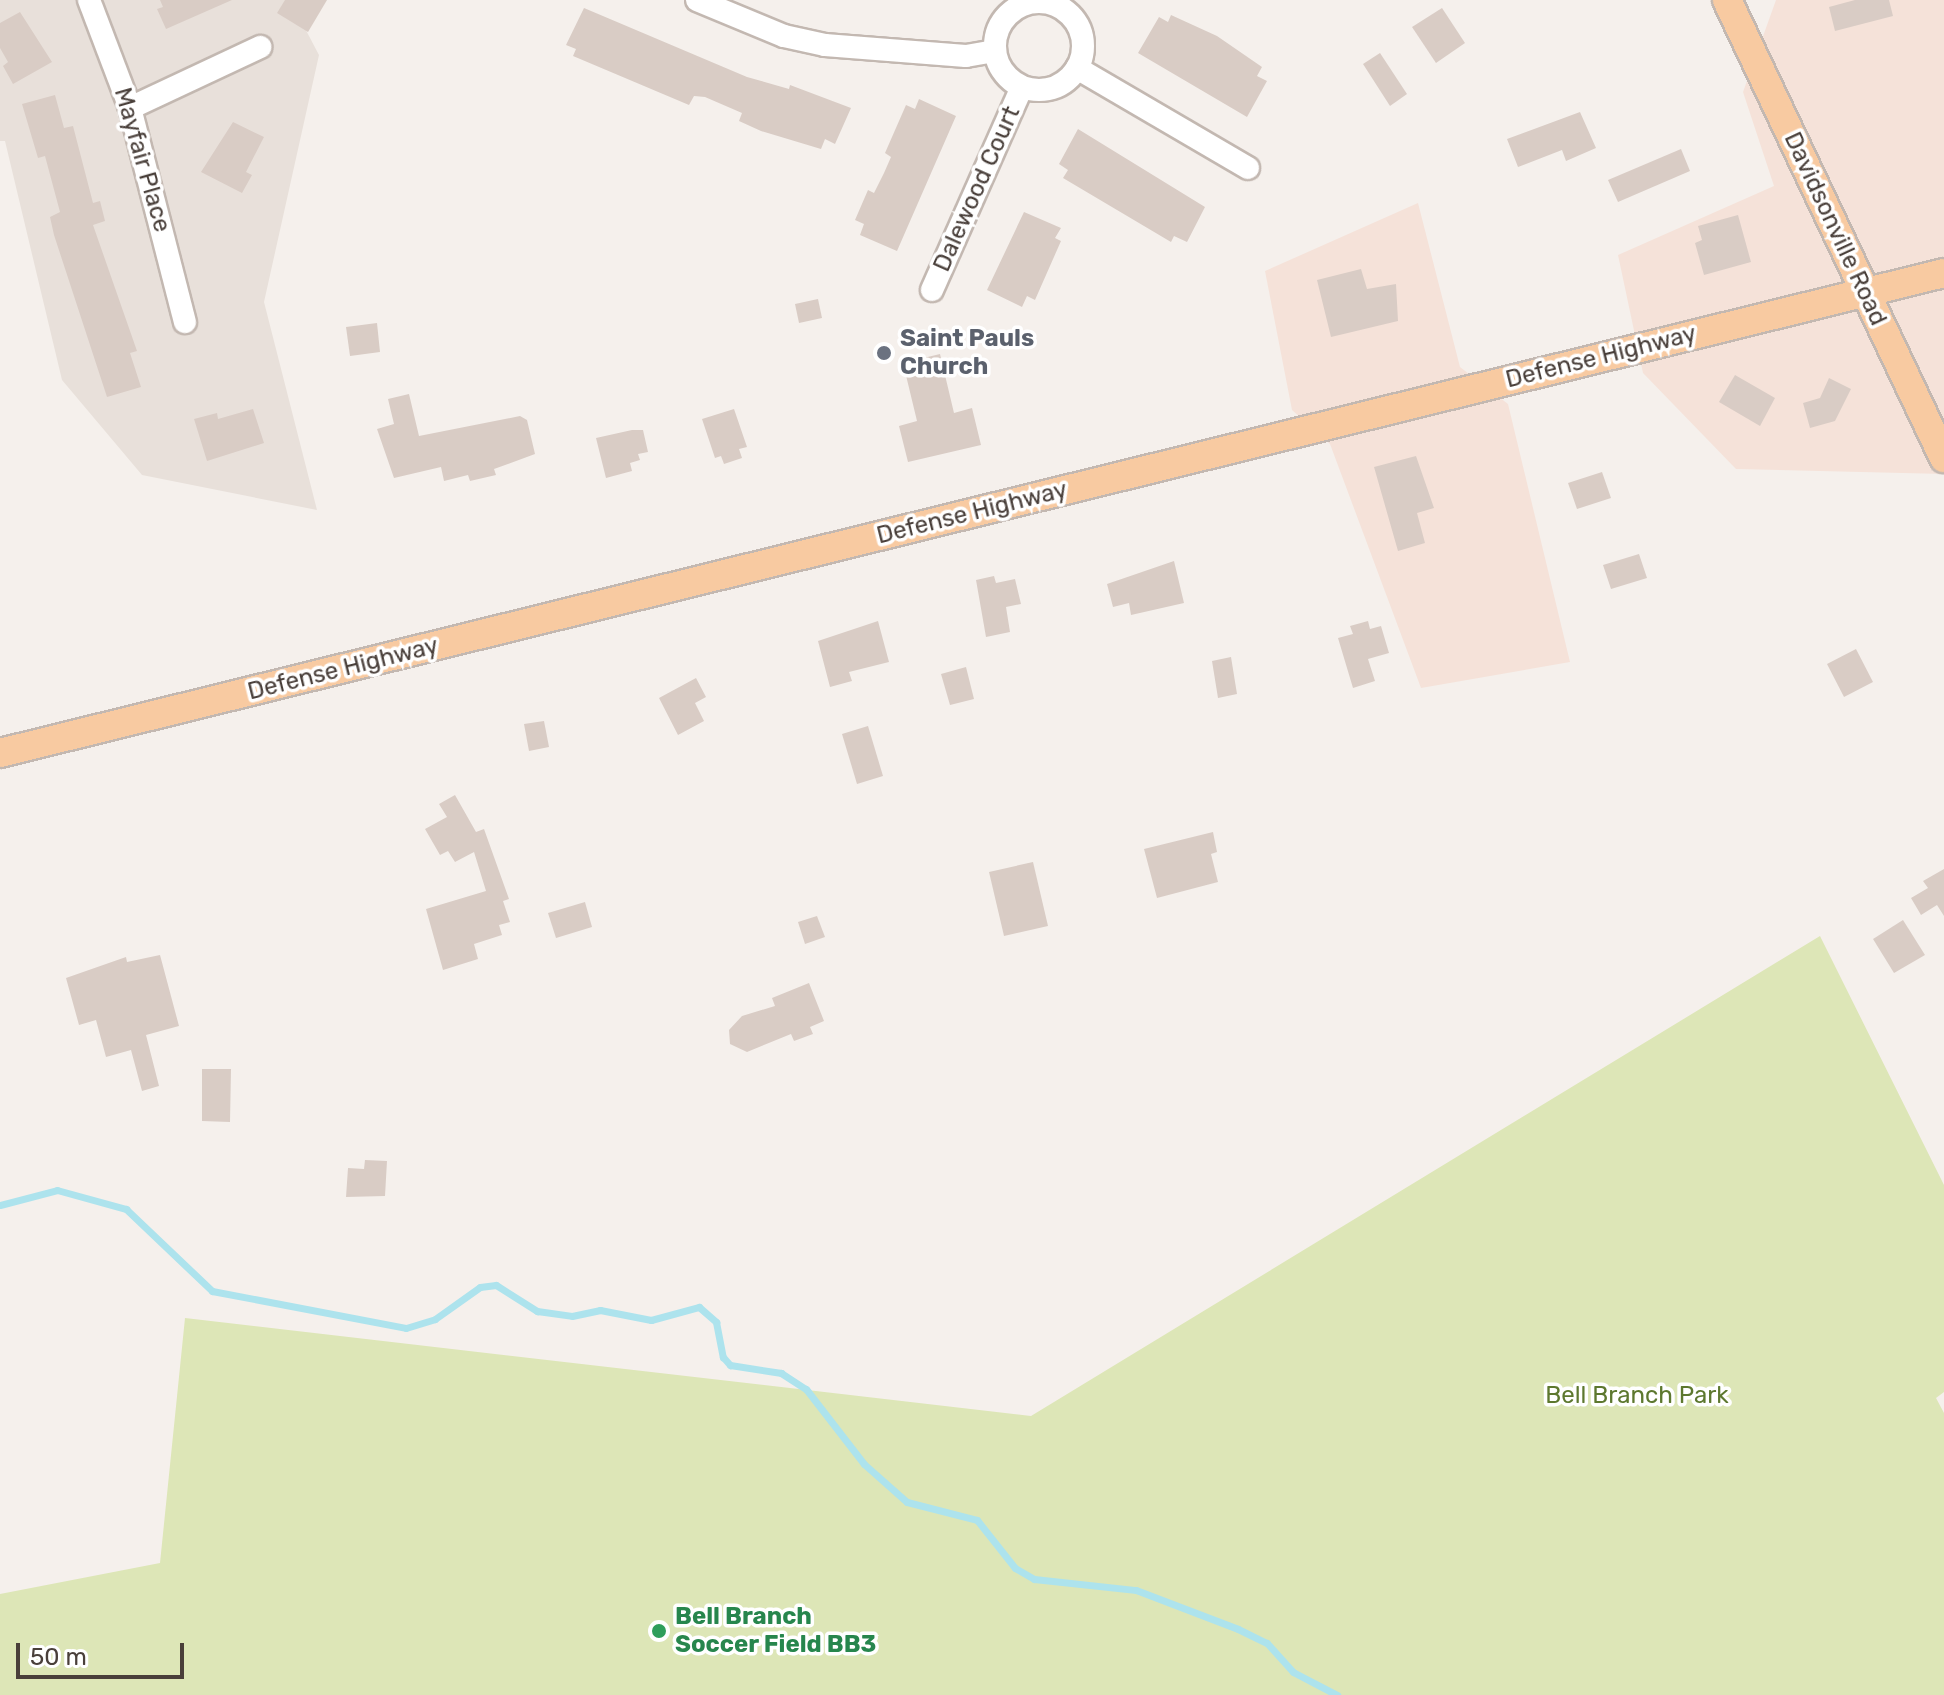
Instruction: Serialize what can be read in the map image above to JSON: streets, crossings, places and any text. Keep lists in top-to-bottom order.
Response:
{
  "streets": {
    "main road": ["Davidsonville Road", "Defense Highway"],
    "street": ["Mayfair Place", "Dalewood Court"]
  },
  "crossings": [
    ["Davidsonville Road", "Defense Highway"]
  ],
  "parks": ["Bell Branch Park"],
  "places": ["Saint Pauls Church", "Bell Branch Soccer Field BB3"],
  "scale_bar": "50 m"
}
